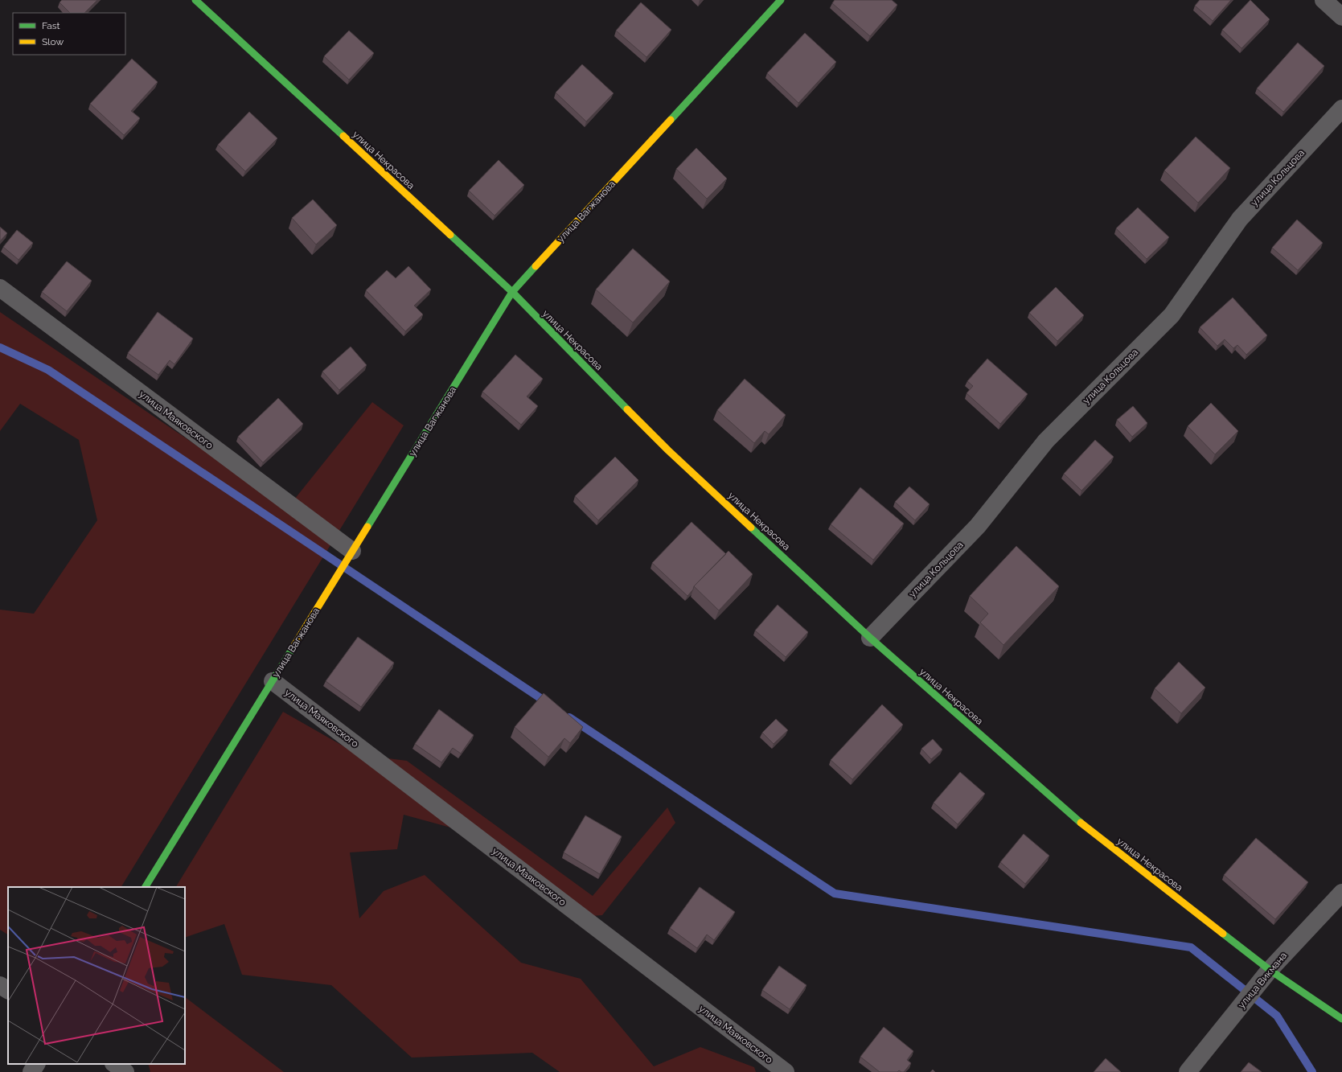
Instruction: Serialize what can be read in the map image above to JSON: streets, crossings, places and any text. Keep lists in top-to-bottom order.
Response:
{
  "streets": {
    "street": [
      "улица Некрасова",
      "улица Кольцова",
      "улица Вагжанова",
      "улица Маяковского",
      "улица Викмана"
    ]
  },
  "crossings": [
    ["улица Некрасова", "улица Кольцова"],
    ["улица Некрасова", "улица Вагжанова"],
    ["улица Некрасова", "улица Викмана"],
    ["улица Вагжанова", "улица Маяковского"]
  ],
  "legend": ["Fast", "Slow"]
}
